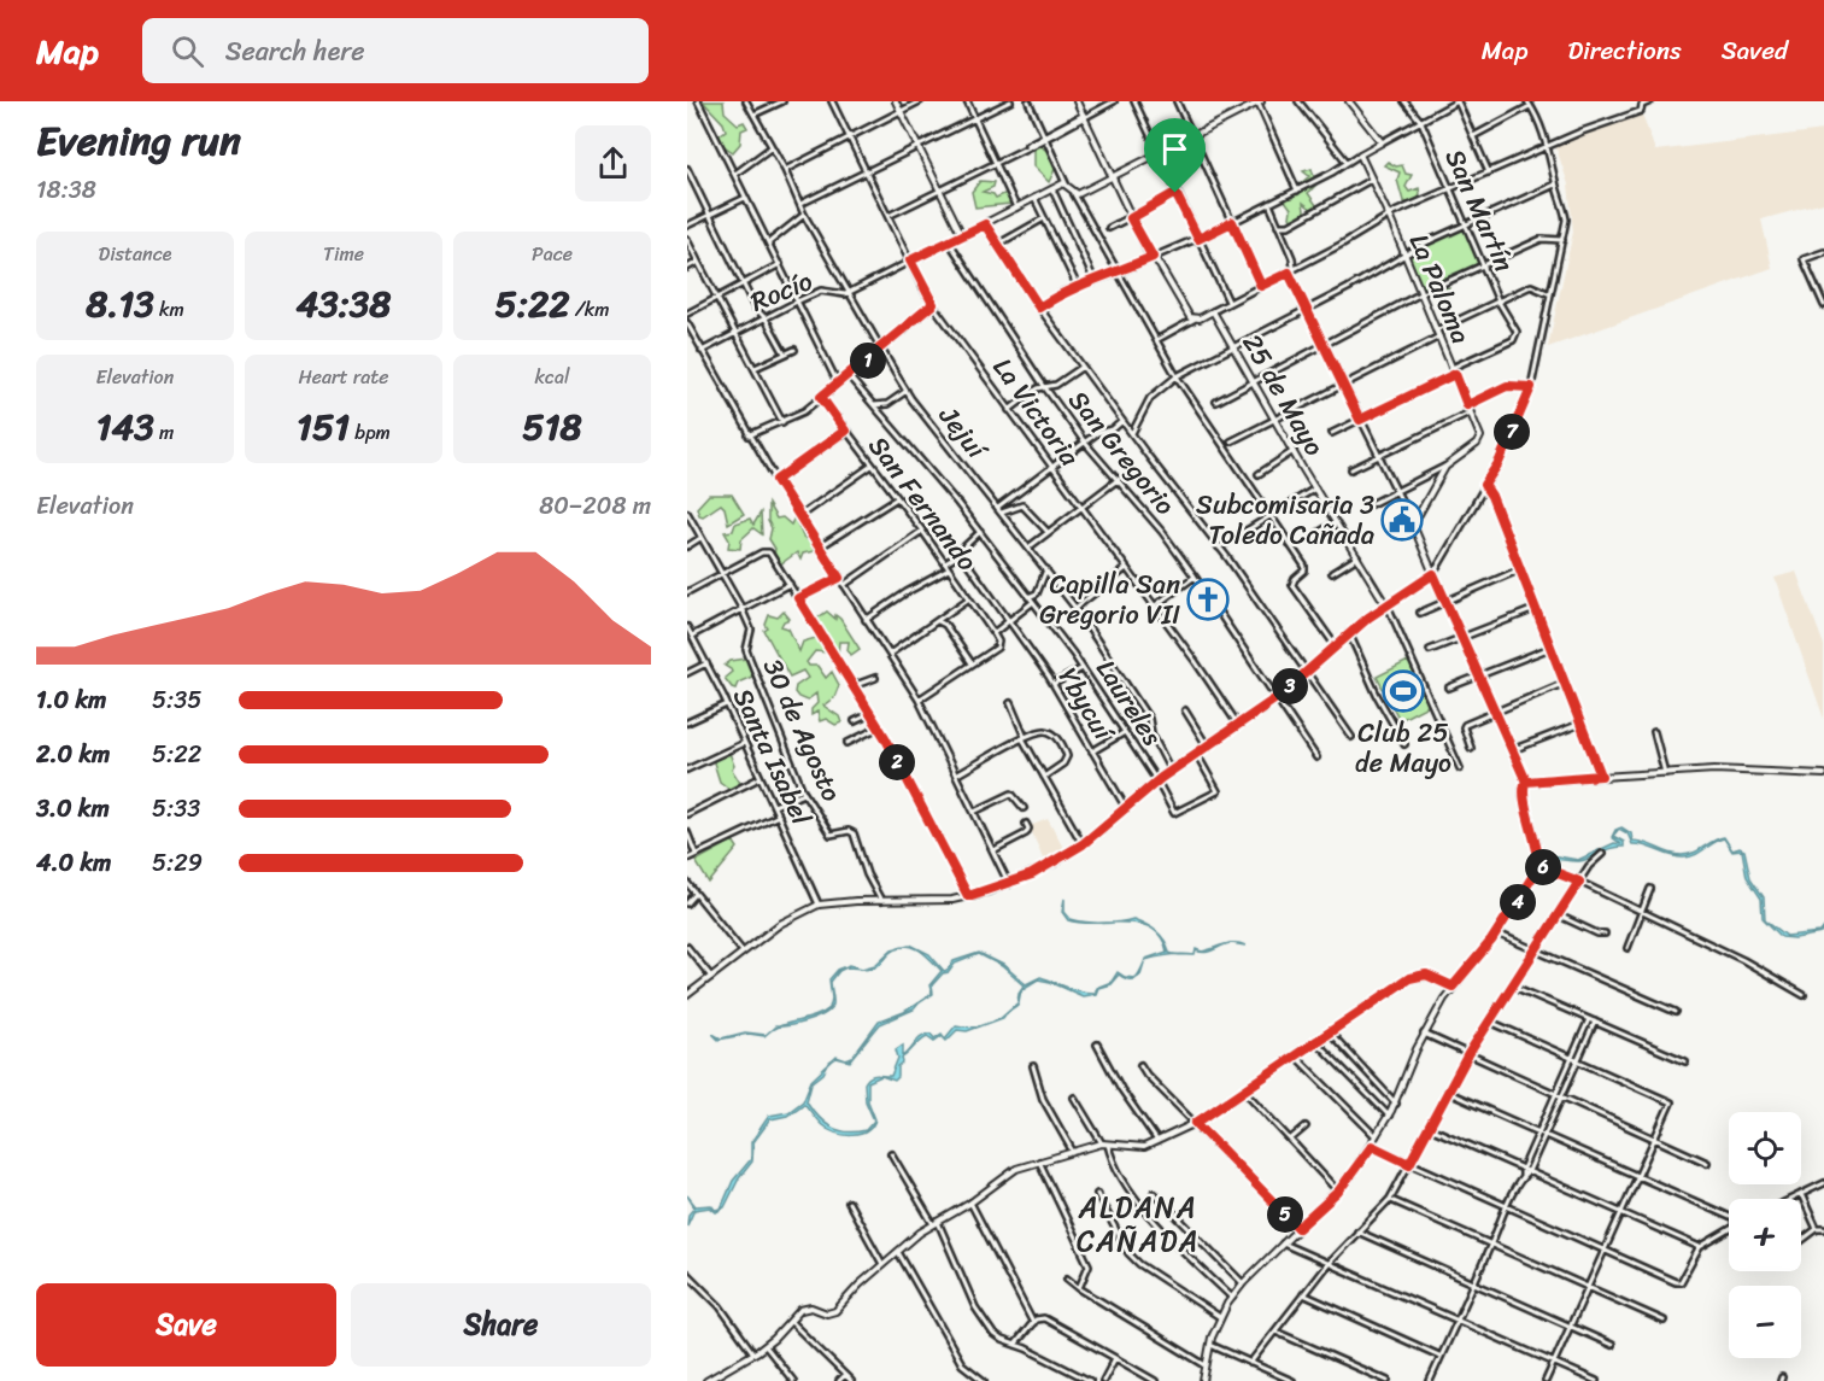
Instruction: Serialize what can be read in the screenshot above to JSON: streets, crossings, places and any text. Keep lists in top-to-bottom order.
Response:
{
  "streets": {
    "street": [
      "San Martín",
      "La Paloma",
      "Rocío",
      "25 de Mayo",
      "La Victoria",
      "Jejuí",
      "San Gregorio",
      "San Fernando",
      "Laureles",
      "Ybycuí",
      "30 de Agosto",
      "Santa Isabel"
    ]
  },
  "crossings": [
    ["San Martín", "La Paloma"],
    ["Rocío", "La Victoria"],
    ["Rocío", "Jejuí"],
    ["Rocío", "San Gregorio"]
  ],
  "districts": ["ALDANA CAÑADA"],
  "places": {
    "public building": ["Subcomisaria 3 Toledo Cañada"],
    "church": ["Capilla San Gregorio VII"],
    "sports": ["Club 25 de Mayo"]
  },
  "page": {
    "header": "Map",
    "search": "Search here",
    "nav": ["Map", "Directions", "Saved"],
    "heading": ["Evening run", "18:38"],
    "stats": [
      ["Distance", "8.13 km"],
      ["Time", "43:38"],
      ["Pace", "5:22 /km"],
      ["Elevation", "143 m"],
      ["Heart rate", "151 bpm"],
      ["kcal", "518"]
    ],
    "pins": [
      "1",
      "7",
      "3",
      "2",
      "6",
      "4",
      "5"
    ],
    "chart": ["Elevation", "80–208 m"],
    "list": [
      {
        "name": "1.0 km",
        "note": "5:35"
      },
      {
        "name": "2.0 km",
        "note": "5:22"
      },
      {
        "name": "3.0 km",
        "note": "5:33"
      },
      {
        "name": "4.0 km",
        "note": "5:29"
      }
    ],
    "map_buttons": ["+", "−"],
    "buttons": ["Save", "Share"]
  }
}
